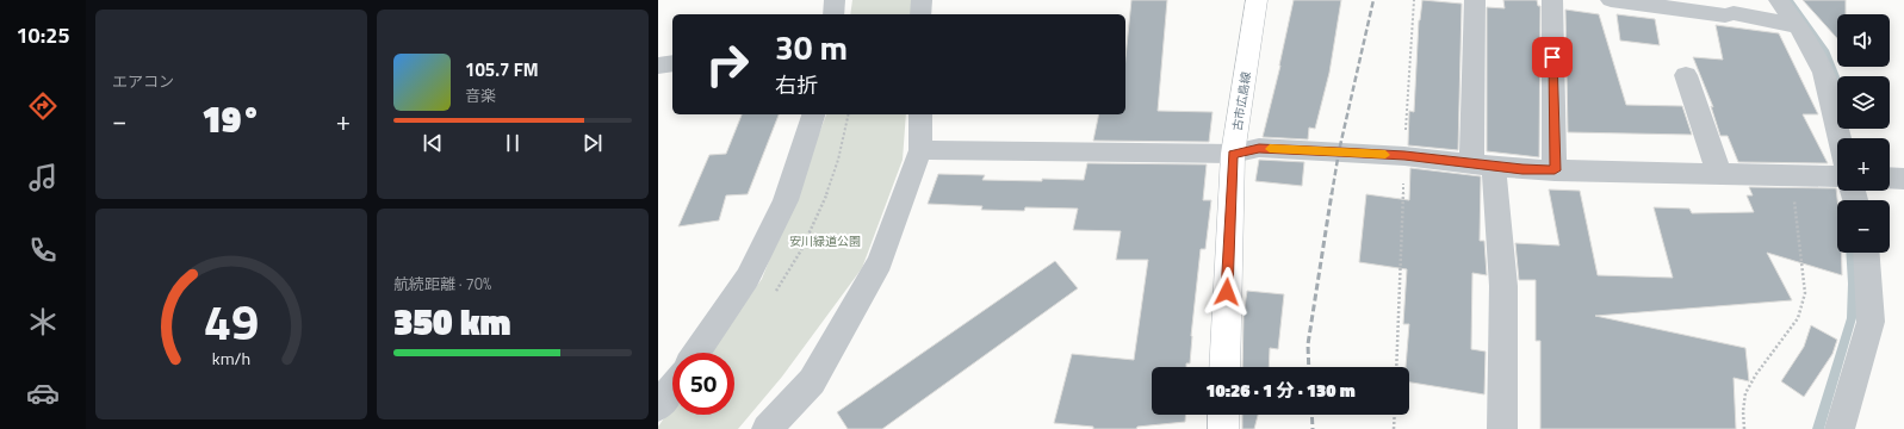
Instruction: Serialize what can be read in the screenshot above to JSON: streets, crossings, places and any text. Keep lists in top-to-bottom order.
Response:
{
  "streets": {
    "main road": ["古市広島線"]
  },
  "parks": ["安川緑道公園"],
  "page": {
    "tabs": "10:25",
    "tile": [
      "エアコン",
      ["航続距離 · 70%", "350 km"]
    ],
    "map_buttons": ["+", "−"],
    "turn": ["30 m", "右折"],
    "song": ["105.7 FM", "音楽"],
    "heat": ["−", "19°", "+"],
    "limit": "50",
    "trip": "10:26 · 1 分 · 130 m",
    "gauge": ["49", "km/h"]
  }
}
